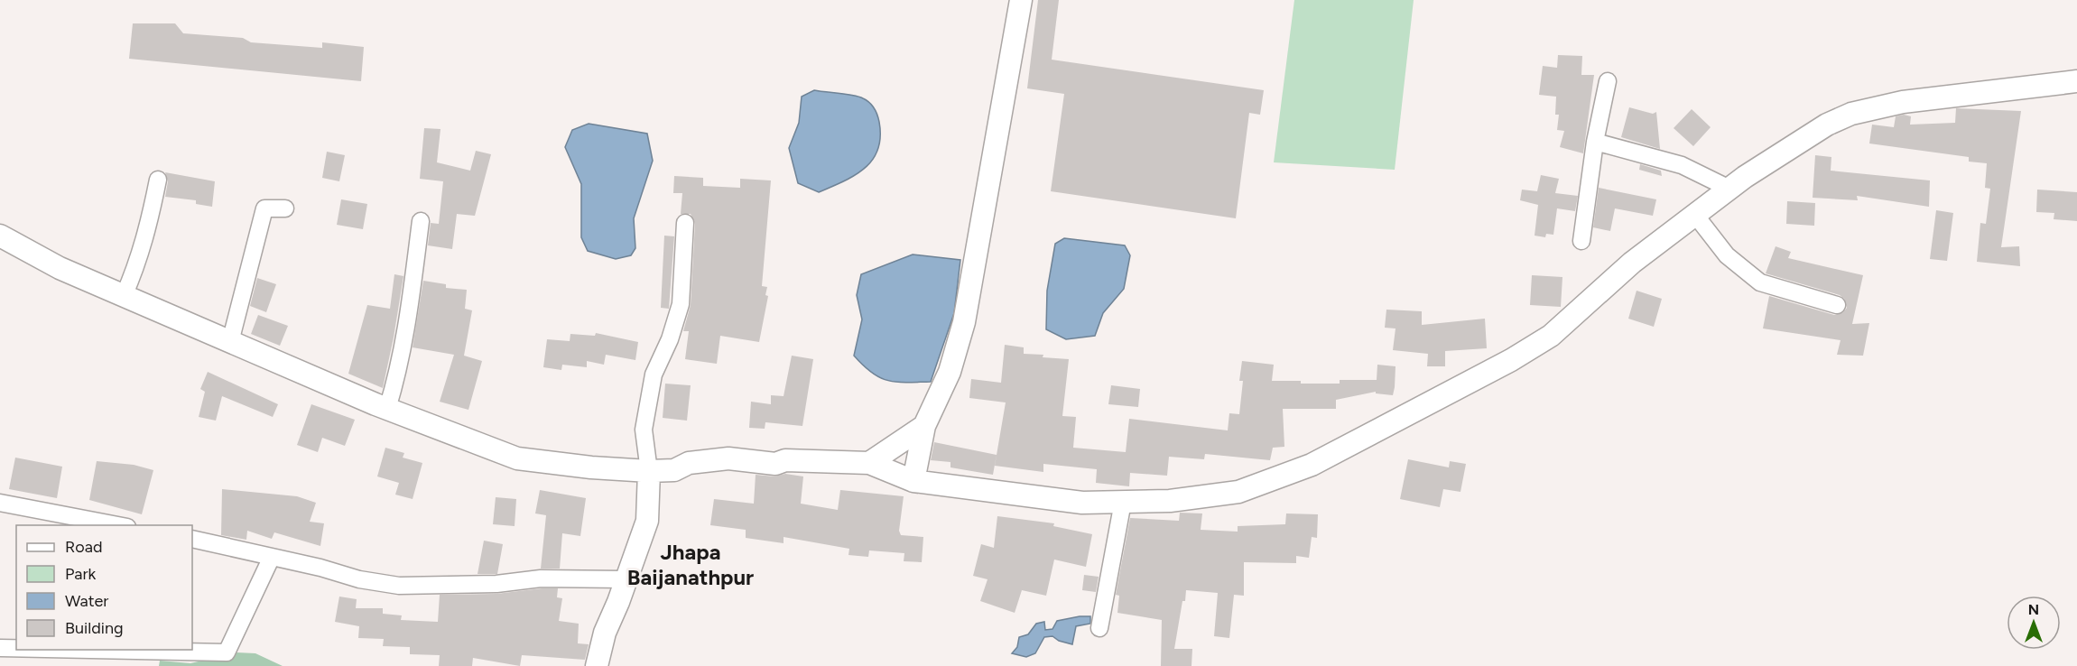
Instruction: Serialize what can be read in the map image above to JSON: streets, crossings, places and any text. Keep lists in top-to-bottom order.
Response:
{
  "districts": ["Jhapa Baijanathpur"],
  "legend": [
    "Road",
    "Park",
    "Water",
    "Building"
  ],
  "north": "top"
}
